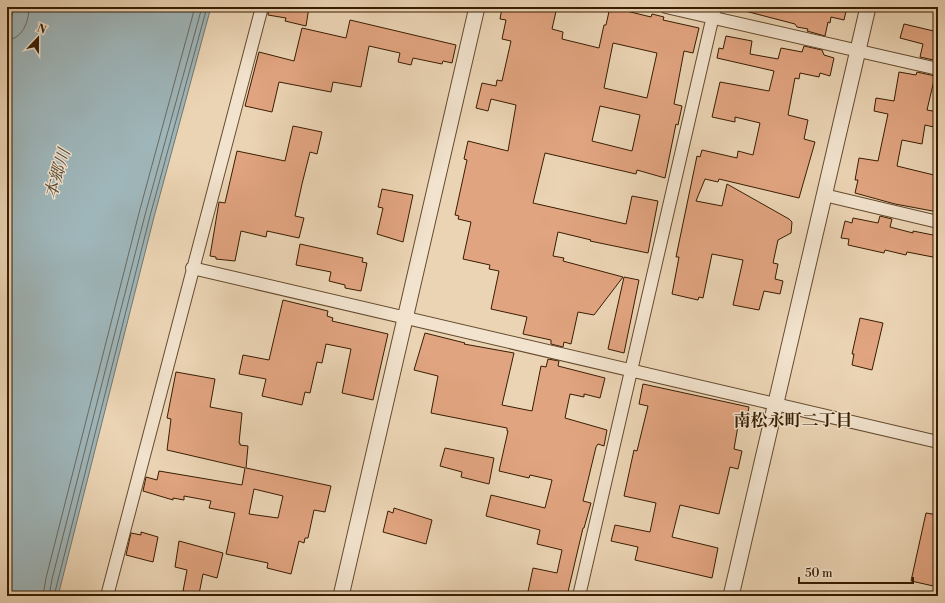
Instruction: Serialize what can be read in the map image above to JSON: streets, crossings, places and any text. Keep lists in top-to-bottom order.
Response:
{
  "districts": ["南松永町二丁目"],
  "water": ["本郷川"],
  "scale_bar": "50 m",
  "north": "top"
}
